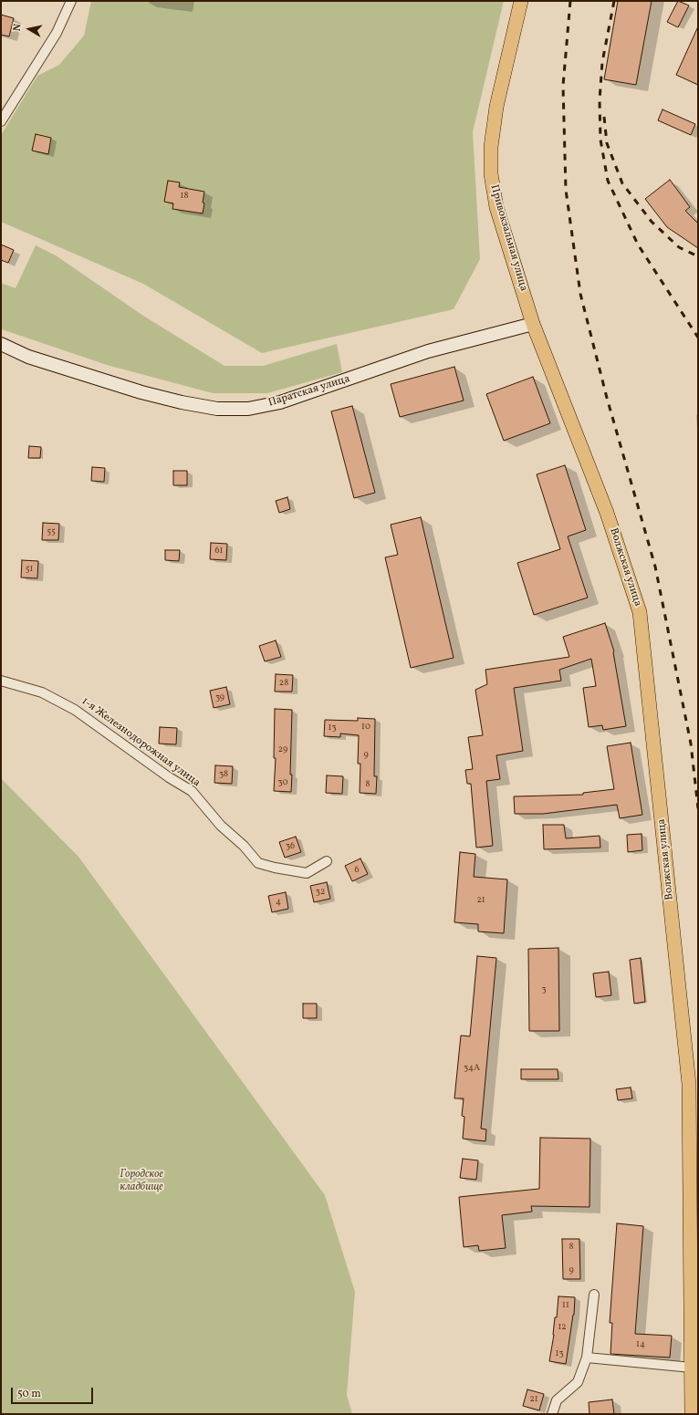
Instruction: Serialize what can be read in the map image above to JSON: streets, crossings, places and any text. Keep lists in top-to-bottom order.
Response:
{
  "streets": {
    "main road": ["Привокзальная улица", "Паратская улица", "Волжская улица"],
    "street": ["1-я Железнодорожная улица"]
  },
  "crossings": [
    ["Привокзальная улица", "Паратская улица"],
    ["Привокзальная улица", "Волжская улица"],
    ["Паратская улица", "Волжская улица"]
  ],
  "parks": ["Городское кладбище"],
  "house_numbers": [
    "18",
    "55",
    "61",
    "51",
    "28",
    "39",
    "10",
    "13",
    "29",
    "9",
    "38",
    "30",
    "8",
    "36",
    "6",
    "32",
    "21",
    "4",
    "3",
    "34А",
    "8",
    "9",
    "11",
    "12",
    "14",
    "13",
    "21"
  ],
  "scale_bar": "50 m",
  "north": "left"
}
